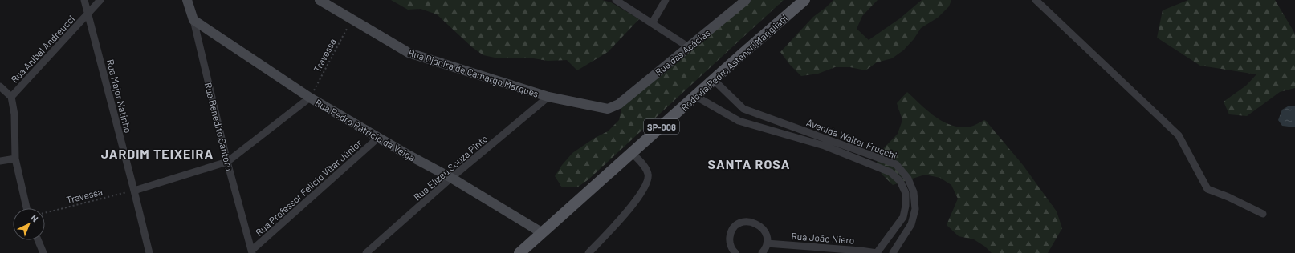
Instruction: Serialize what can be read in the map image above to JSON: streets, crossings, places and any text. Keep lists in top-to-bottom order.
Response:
{
  "streets": {
    "main road": ["Rodovia Pedro Astenori Marigliani", "SP-008"],
    "street": [
      "Rua Anibal Andreucci",
      "Rua das Acácias",
      "Rua Djanira de Camargo Marques",
      "Rua Major Natinho",
      "Rua Benedito Santoro",
      "Rua Pedro Patrício da Veiga",
      "Avenida Walter Frucchi",
      "Rua Elizeu Souza Pinto",
      "Rua Professor Felicio Vitar Júnior",
      "Rua João Niero"
    ],
    "path": ["Travessa"]
  },
  "crossings": [
    ["Rua Anibal Andreucci", "Rua Major Natinho"],
    ["Rua das Acácias", "Rua Djanira de Camargo Marques"],
    ["Travessa", "Rua Djanira de Camargo Marques"],
    ["Travessa", "Rua Major Natinho"],
    ["Travessa", "Rua Pedro Patrício da Veiga"],
    ["Rodovia Pedro Astenori Marigliani", "Rua Pedro Patrício da Veiga"],
    ["Rodovia Pedro Astenori Marigliani", "Avenida Walter Frucchi"],
    ["Rua Djanira de Camargo Marques", "Rua Elizeu Souza Pinto"],
    ["Rua Benedito Santoro", "Rua Pedro Patrício da Veiga"],
    ["Rua Benedito Santoro", "Rua Professor Felicio Vitar Júnior"],
    ["Rua Pedro Patrício da Veiga", "Rua Elizeu Souza Pinto"],
    ["Rua Pedro Patrício da Veiga", "Rua Professor Felicio Vitar Júnior"],
    ["Avenida Walter Frucchi", "Rua João Niero"]
  ],
  "districts": ["JARDIM TEIXEIRA", "SANTA ROSA"],
  "north": "top right"
}
